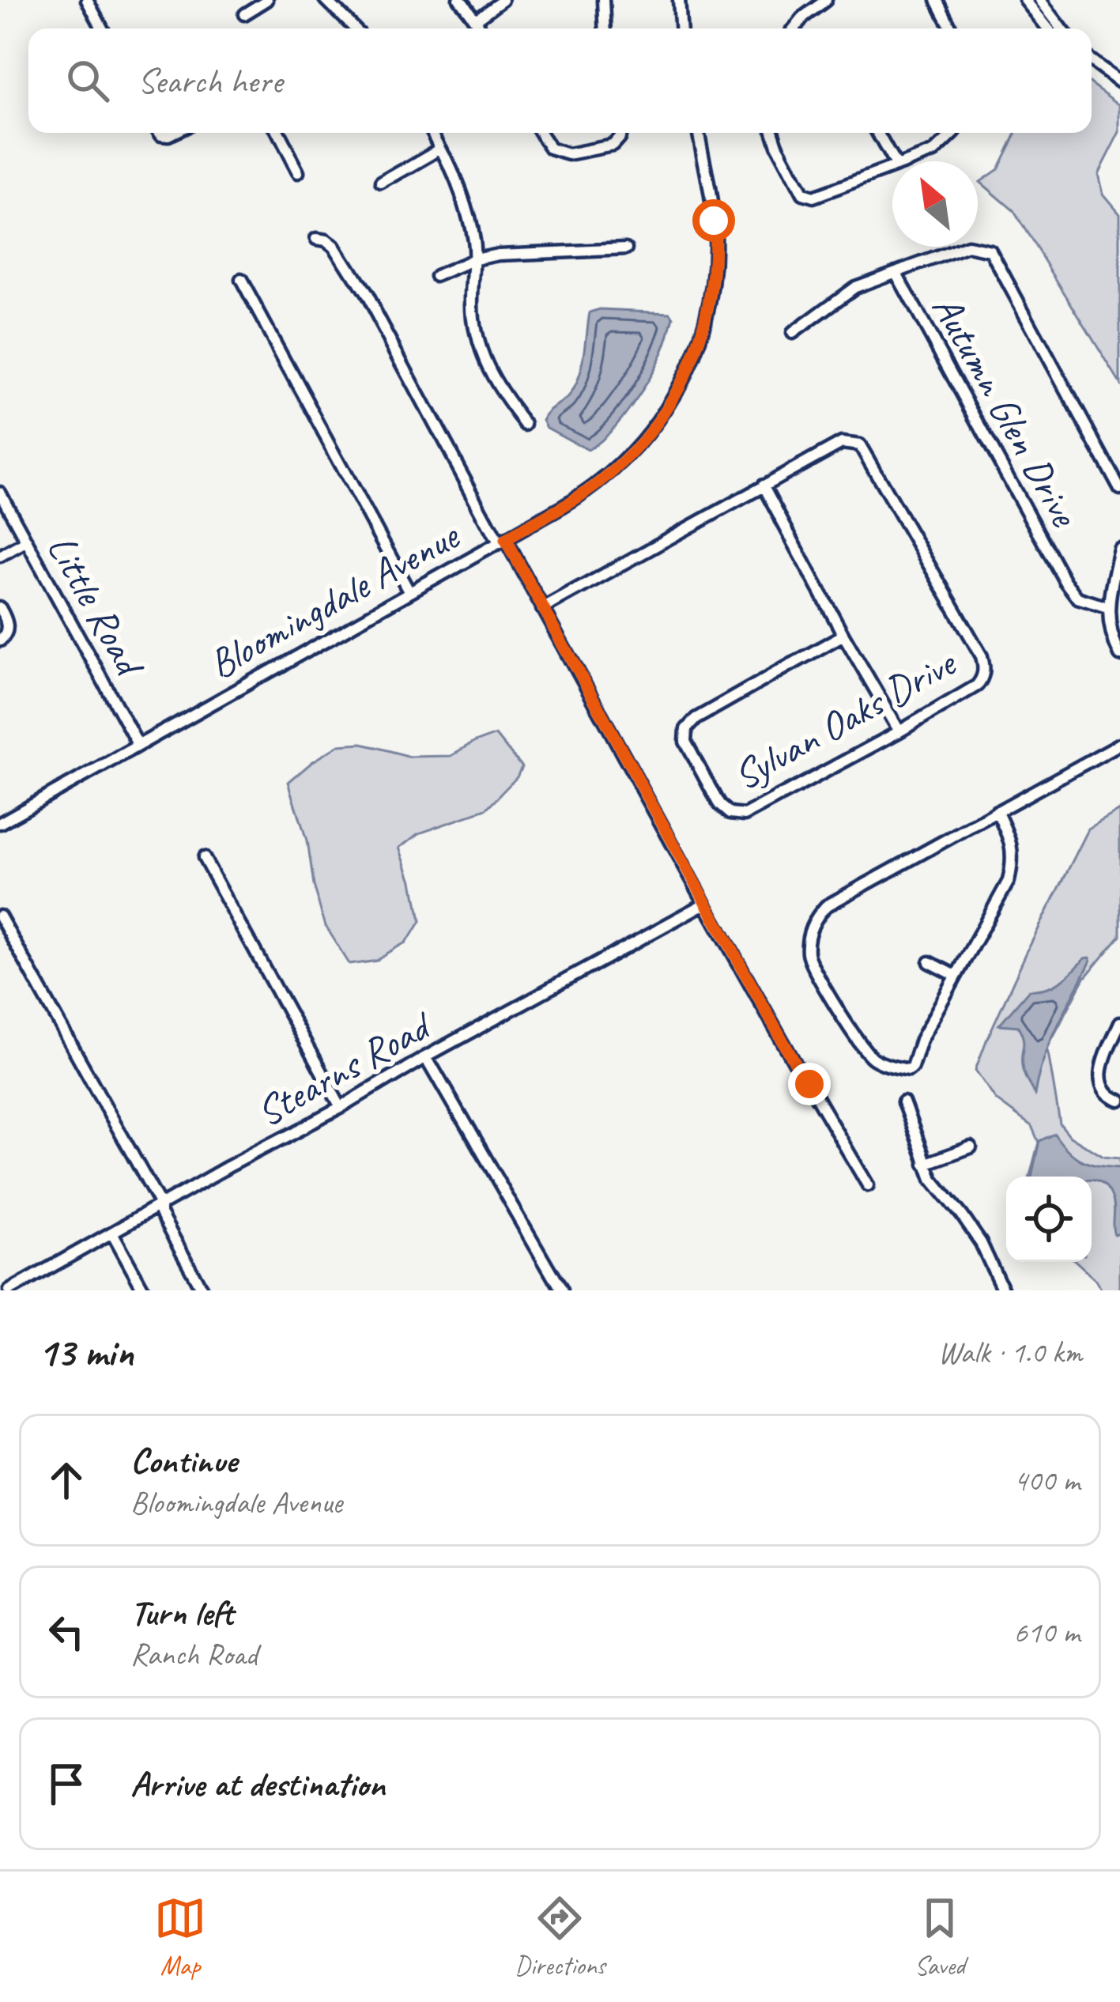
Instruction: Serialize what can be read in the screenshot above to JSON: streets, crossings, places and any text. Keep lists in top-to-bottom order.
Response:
{
  "streets": {
    "street": [
      "Autumn Glen Drive",
      "Bloomingdale Avenue",
      "Little Road",
      "Sylvan Oaks Drive",
      "Stearns Road"
    ]
  },
  "crossings": [
    ["Bloomingdale Avenue", "Little Road"]
  ],
  "north": "top left",
  "page": {
    "search": "Search here",
    "heading": ["13 min", "Walk · 1.0 km"],
    "list": [
      ["Continue", "Bloomingdale Avenue", "400 m"],
      ["Turn left", "Ranch Road", "610 m"],
      "Arrive at destination"
    ],
    "nav": ["Map", "Directions", "Saved"]
  }
}
